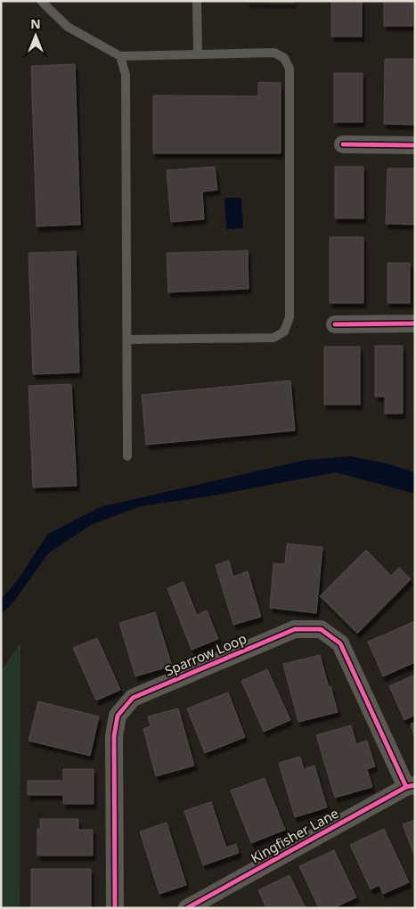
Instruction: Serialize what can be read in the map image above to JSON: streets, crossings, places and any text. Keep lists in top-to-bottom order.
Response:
{
  "streets": {
    "street": ["Sparrow Loop", "Kingfisher Lane"]
  },
  "crossings": [
    ["Sparrow Loop", "Kingfisher Lane"]
  ],
  "north": "top"
}
